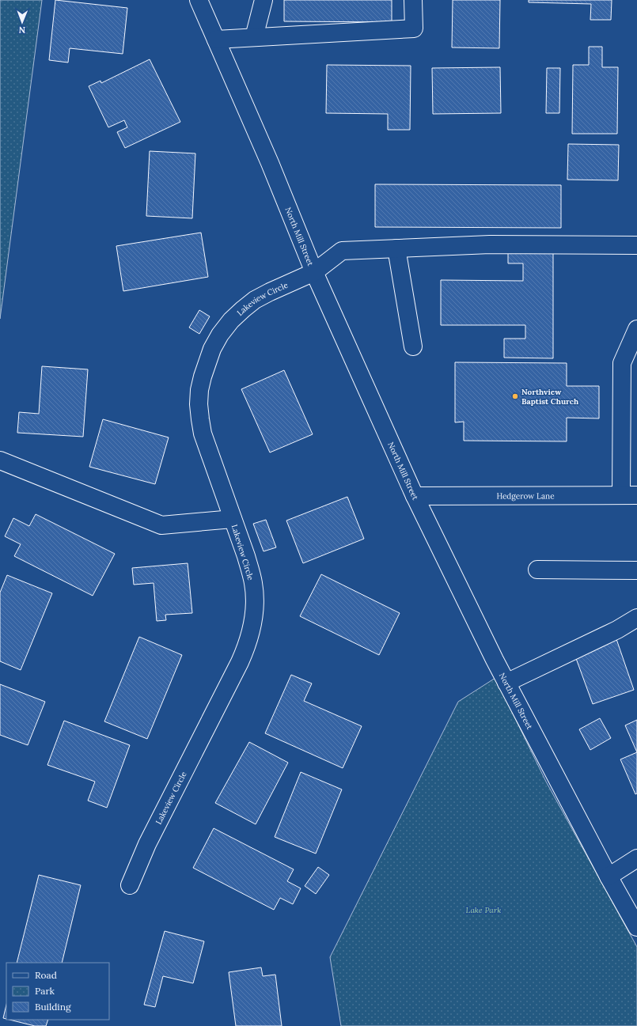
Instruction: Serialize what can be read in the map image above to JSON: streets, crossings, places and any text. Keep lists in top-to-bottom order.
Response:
{
  "streets": {
    "street": ["North Mill Street", "Lakeview Circle", "Hedgerow Lane"]
  },
  "crossings": [
    ["North Mill Street", "Lakeview Circle"],
    ["North Mill Street", "Hedgerow Lane"]
  ],
  "parks": ["Lake Park"],
  "places": ["Northview Baptist Church"],
  "legend": ["Road", "Park", "Building"],
  "north": "bottom"
}
